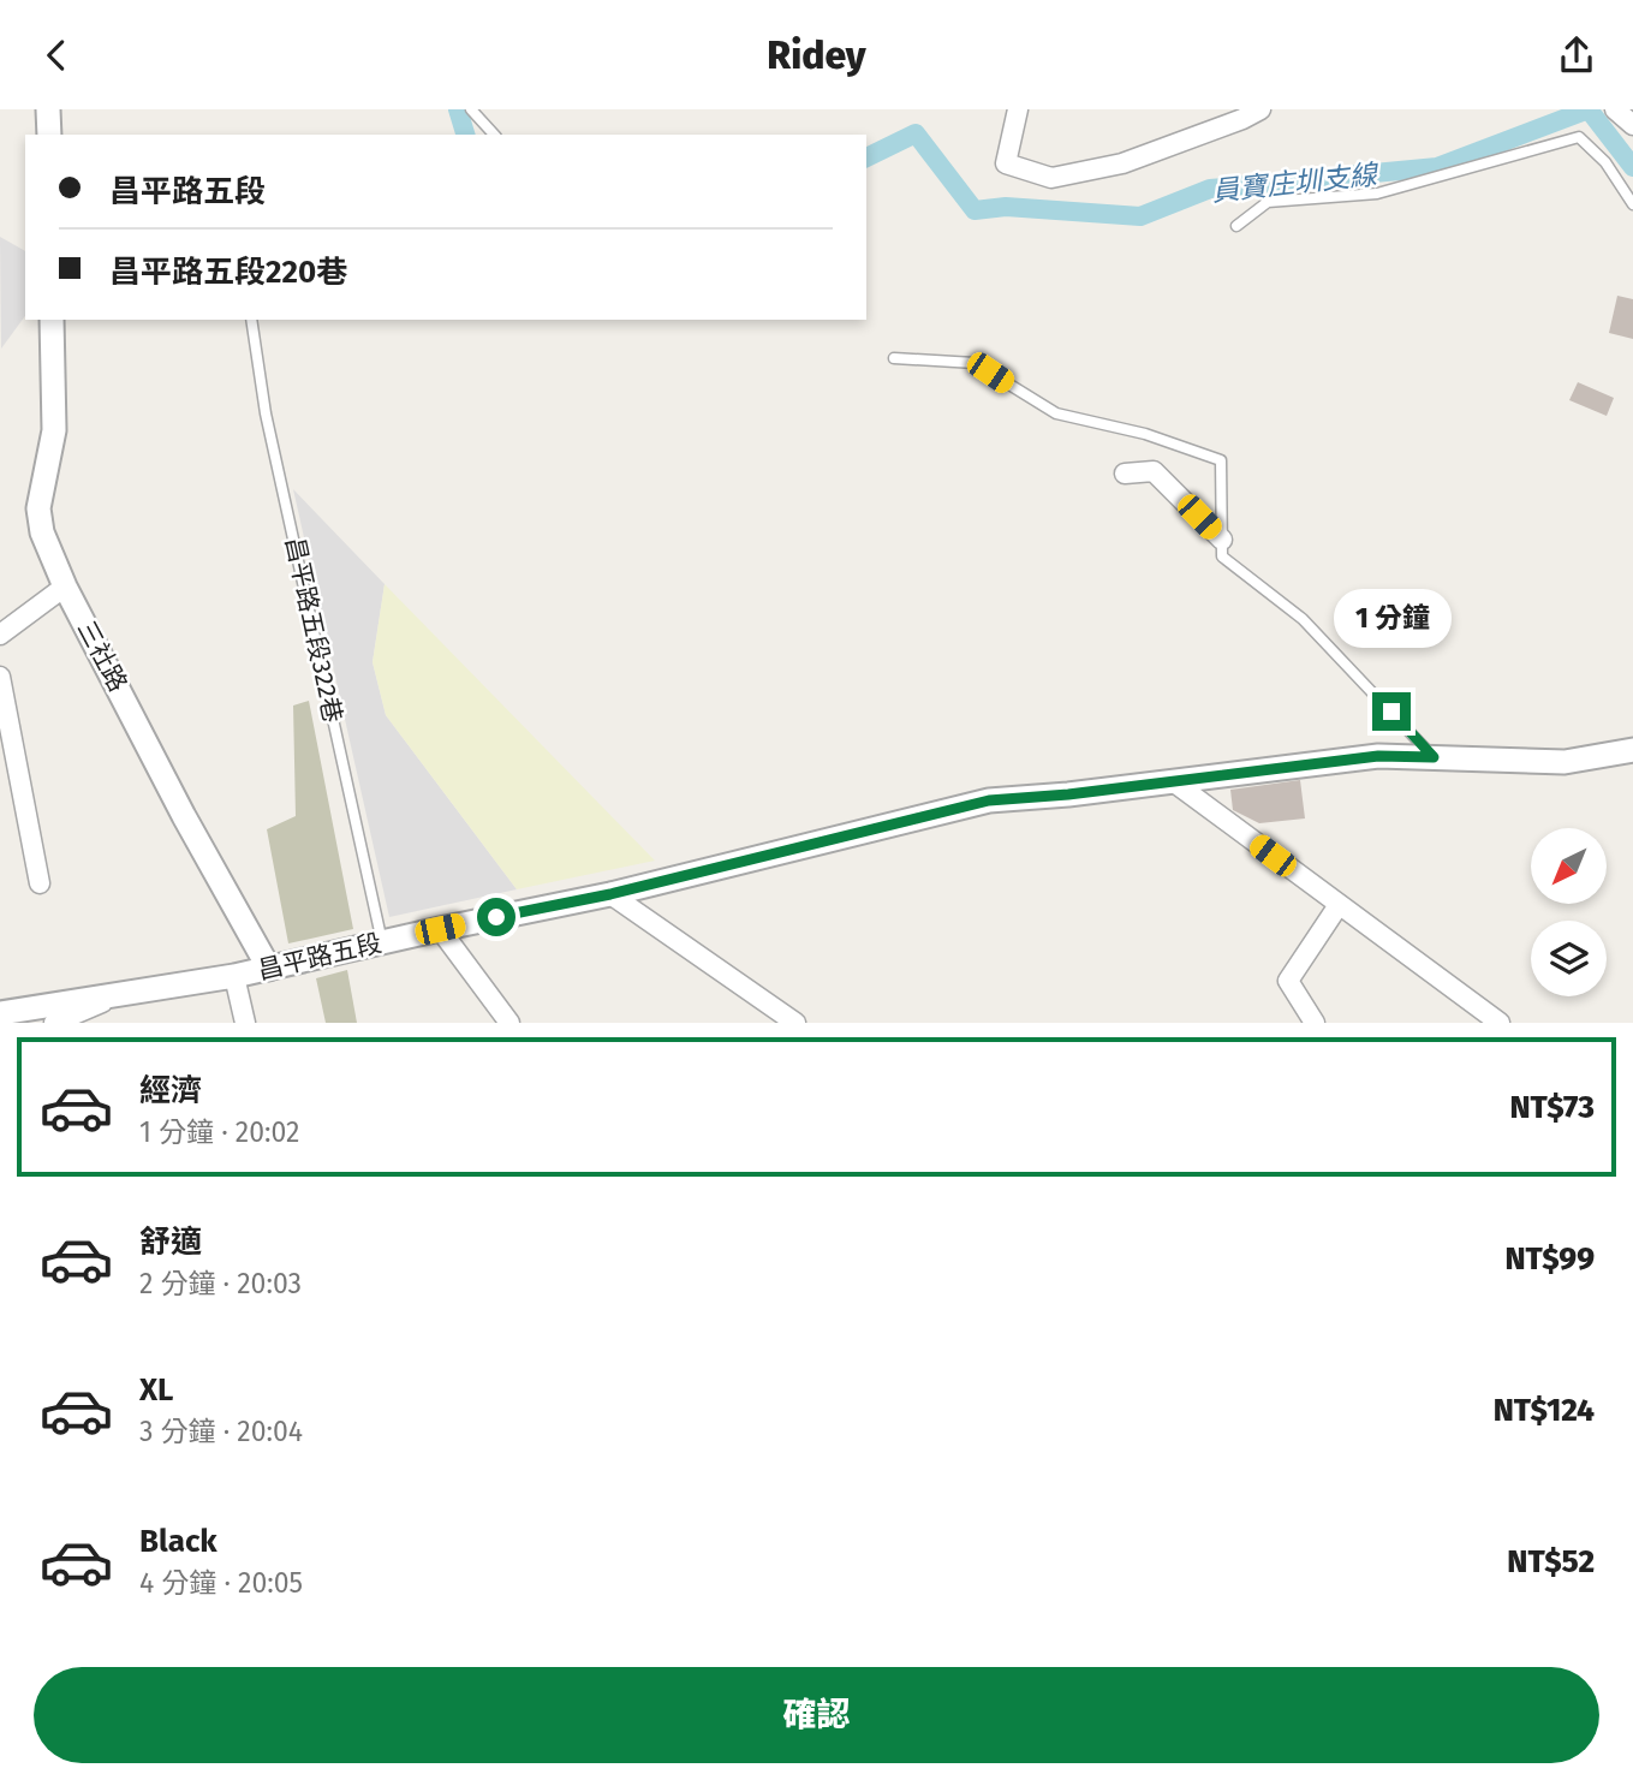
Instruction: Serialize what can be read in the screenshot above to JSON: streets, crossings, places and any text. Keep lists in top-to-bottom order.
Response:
{
  "streets": {
    "street": ["三社路", "昌平路五段"],
    "lane": ["昌平路五段322巷"]
  },
  "crossings": [
    ["昌平路五段322巷", "昌平路五段"],
    ["三社路", "昌平路五段"]
  ],
  "water": ["員寶庄圳支線"],
  "north": "bottom left",
  "page": {
    "header": "Ridey",
    "banner": ["昌平路五段", "昌平路五段220巷"],
    "bubble": "1 分鐘",
    "list": [
      {
        "name": "經濟",
        "note": "1 分鐘 · 20:02",
        "value": "NT$73"
      },
      {
        "name": "舒適",
        "note": "2 分鐘 · 20:03",
        "value": "NT$99"
      },
      {
        "name": "XL",
        "note": "3 分鐘 · 20:04",
        "value": "NT$124"
      },
      {
        "name": "Black",
        "note": "4 分鐘 · 20:05",
        "value": "NT$52"
      }
    ],
    "buttons": "確認"
  }
}
